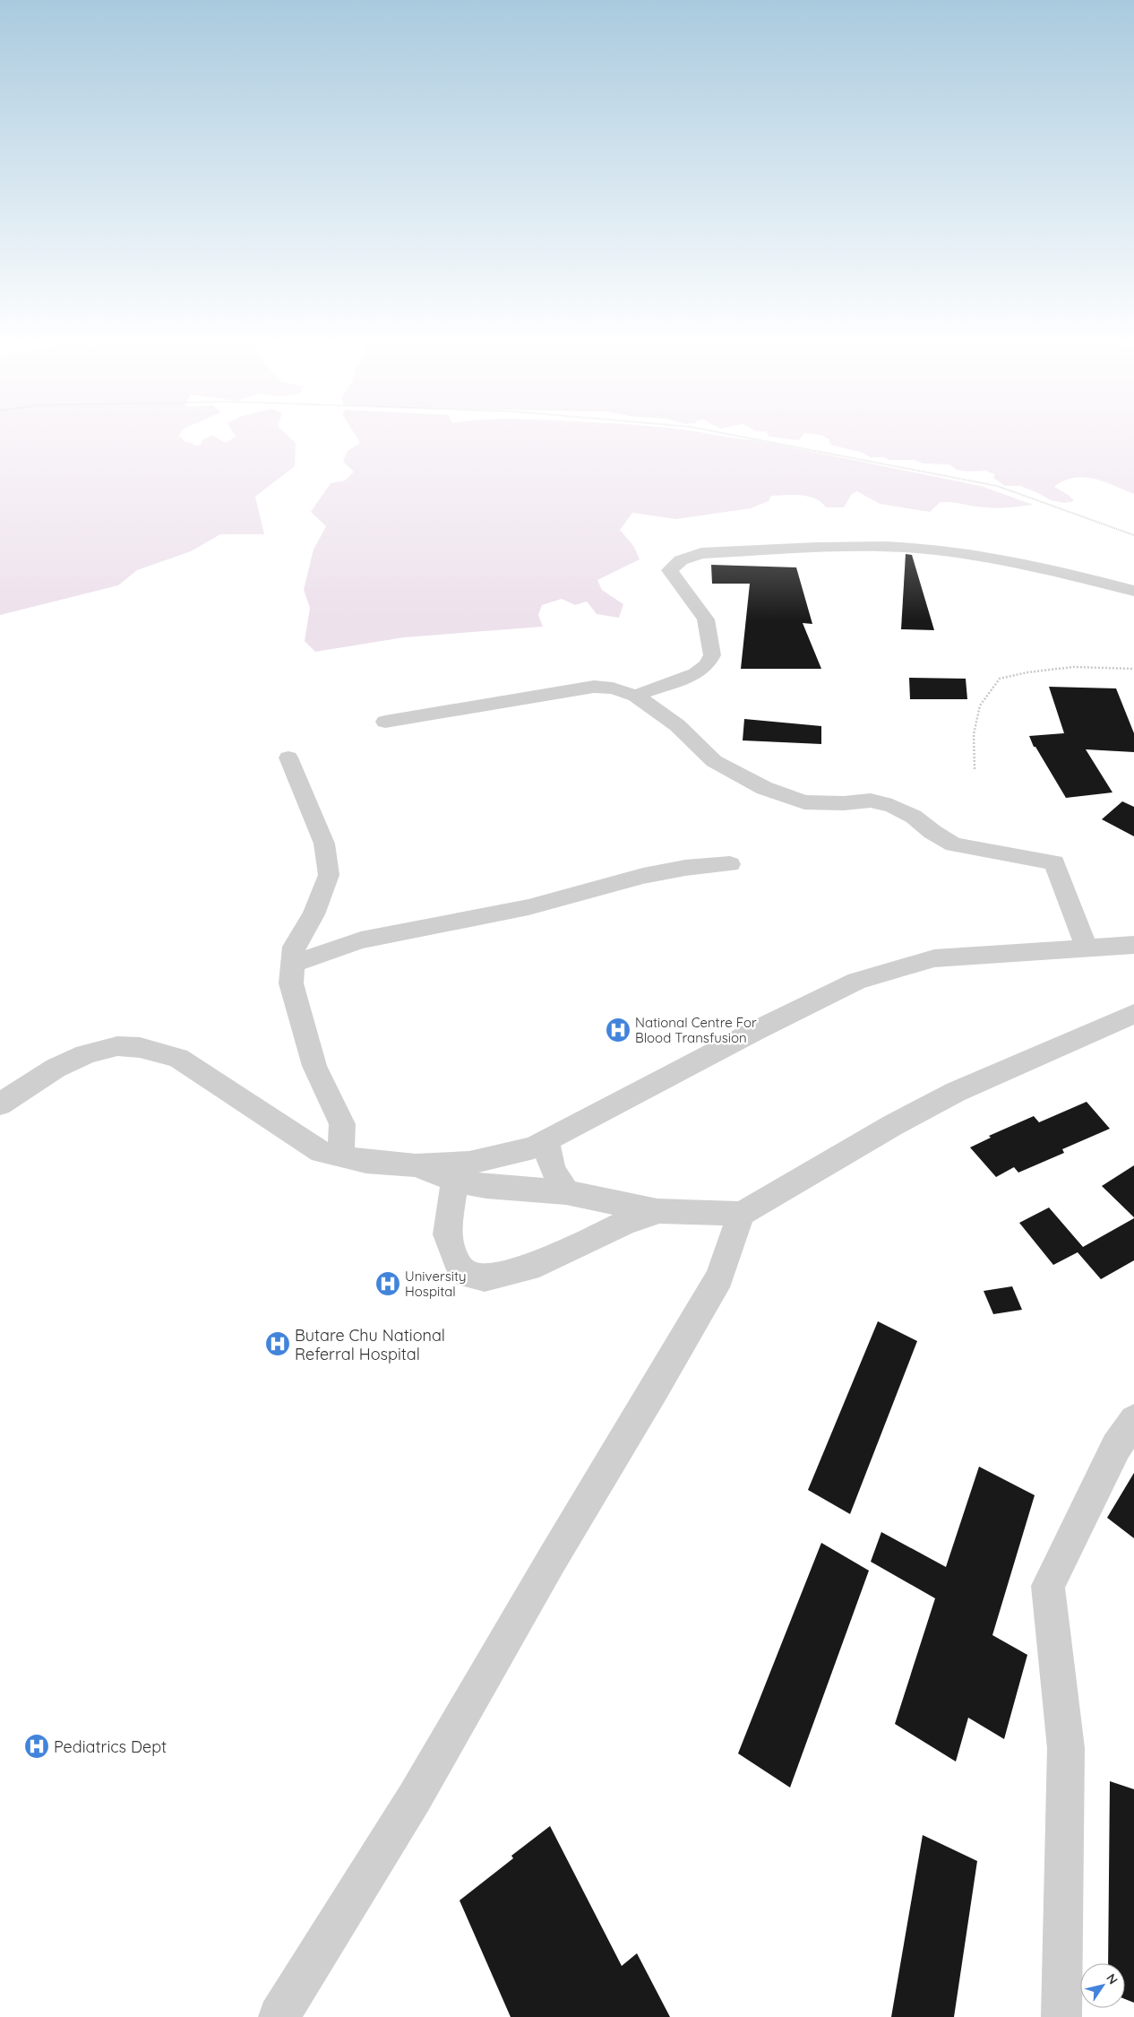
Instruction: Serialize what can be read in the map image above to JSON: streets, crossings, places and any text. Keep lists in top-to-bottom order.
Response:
{
  "places": {
    "hospital": [
      "National Centre For Blood Transfusion",
      "University Hospital",
      "Butare Chu National Referral Hospital",
      "Pediatrics Dept"
    ]
  },
  "north": "top right"
}
